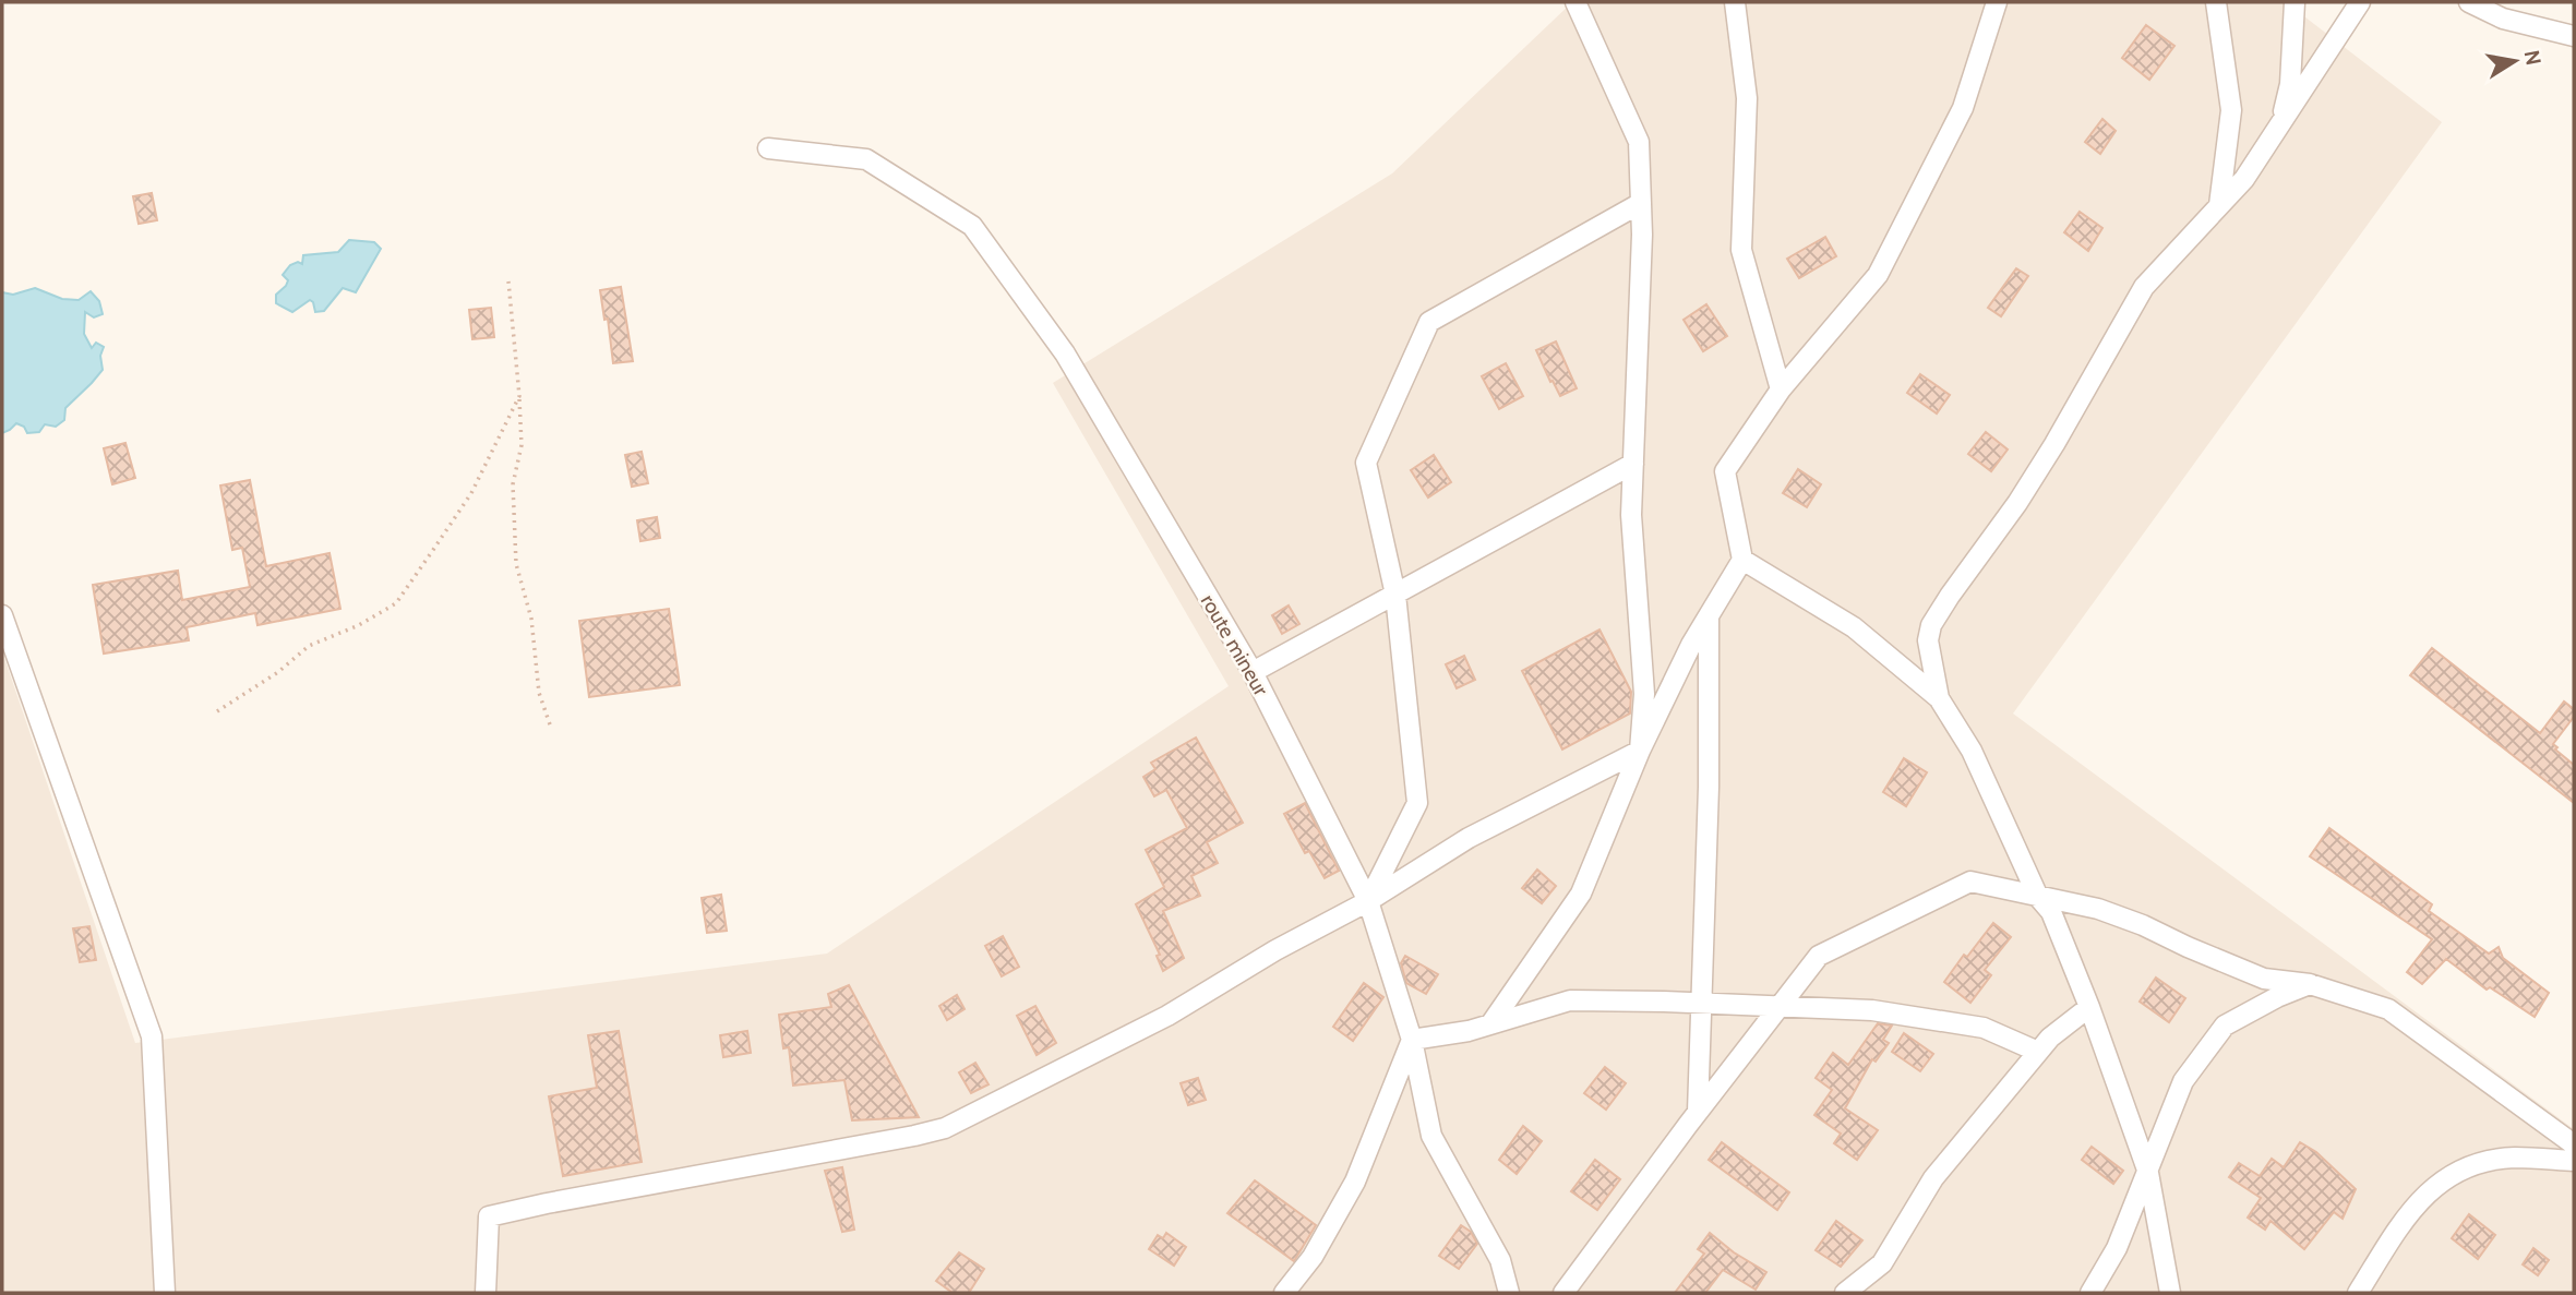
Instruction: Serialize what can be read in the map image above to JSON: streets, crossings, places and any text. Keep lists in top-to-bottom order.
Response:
{
  "streets": {
    "street": ["route mineur"]
  },
  "north": "right"
}
